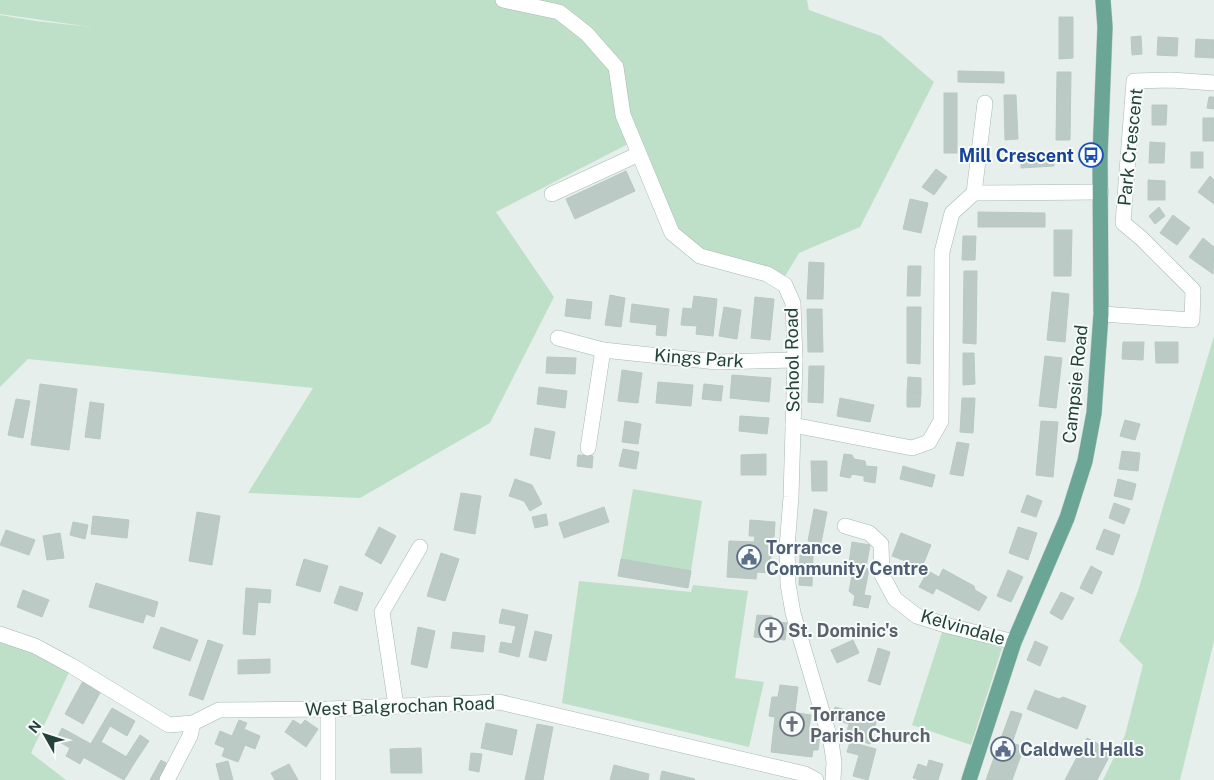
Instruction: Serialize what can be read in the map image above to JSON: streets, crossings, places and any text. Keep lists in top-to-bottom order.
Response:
{
  "streets": {
    "main road": ["Campsie Road"],
    "street": [
      "Park Crescent",
      "Kings Park",
      "School Road",
      "Kelvindale",
      "West Balgrochan Road"
    ]
  },
  "crossings": [
    ["Park Crescent", "Campsie Road"],
    ["Kings Park", "School Road"],
    ["Campsie Road", "Kelvindale"]
  ],
  "places": {
    "bus stop": ["Mill Crescent"],
    "public building": ["Torrance Community Centre", "Caldwell Halls"],
    "church": ["St. Dominic's", "Torrance Parish Church"]
  },
  "north": "top left"
}
